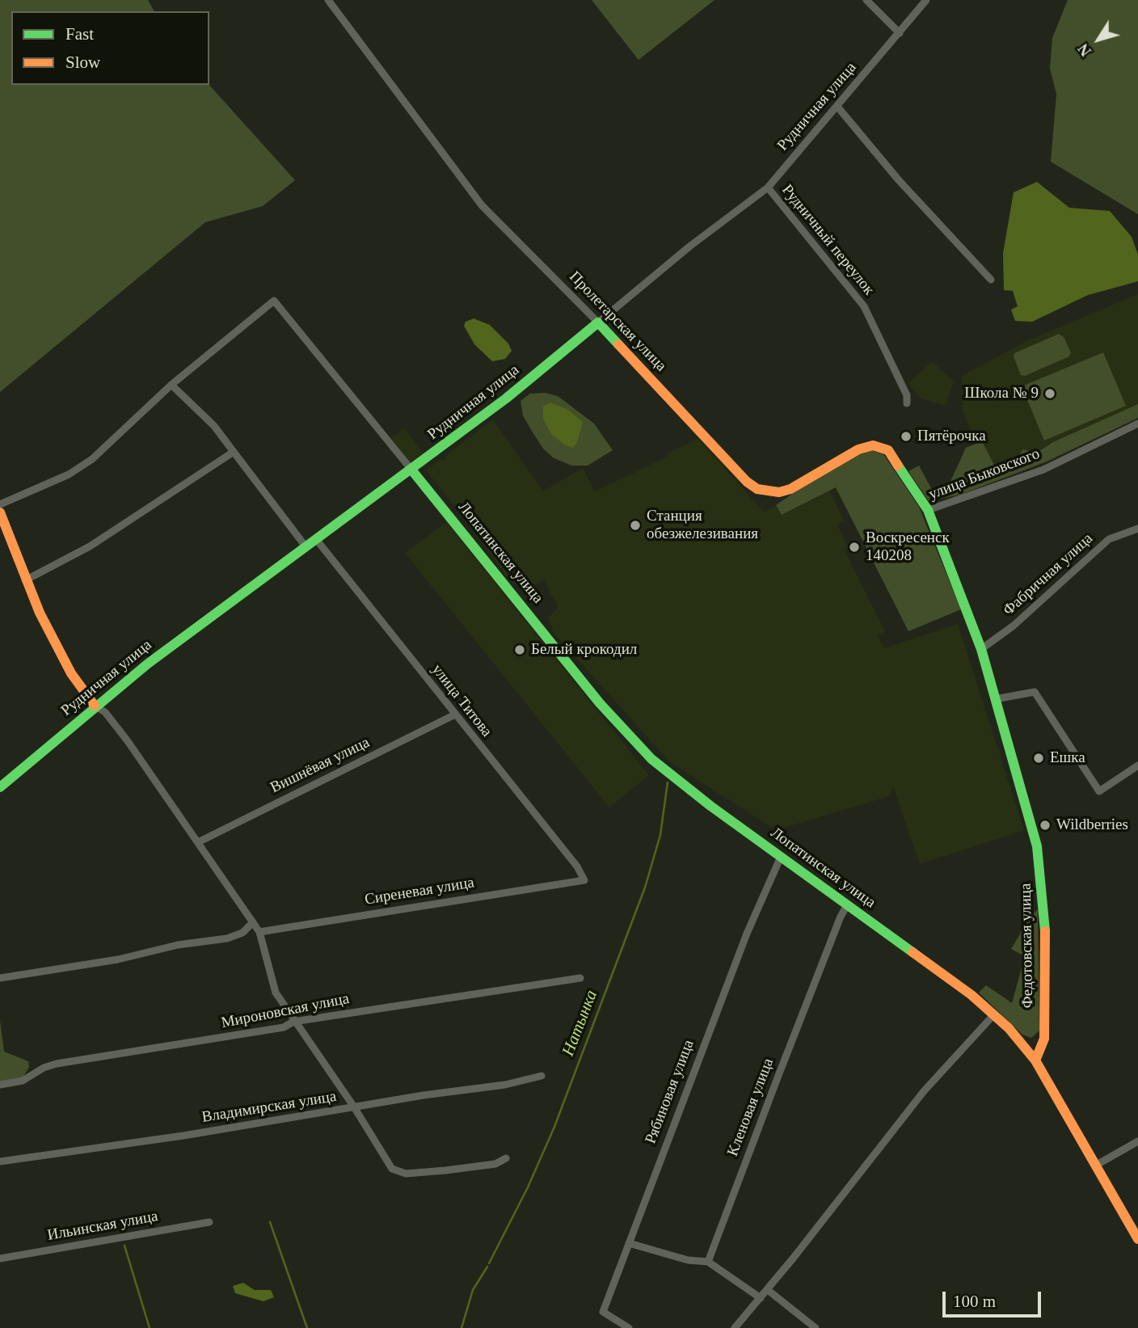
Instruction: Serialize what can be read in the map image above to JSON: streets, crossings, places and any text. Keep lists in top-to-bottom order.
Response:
{
  "streets": {
    "main road": [
      "Рудничная улица",
      "Пролетарская улица",
      "улица Быковского",
      "Лопатинская улица",
      "Федотовская улица"
    ],
    "street": [
      "Рудничный переулок",
      "Фабричная улица",
      "улица Титова",
      "Вишнёвая улица",
      "Сиреневая улица",
      "Мироновская улица",
      "Рябиновая улица",
      "Владимирская улица",
      "Кленовая улица",
      "Ильинская улица"
    ]
  },
  "crossings": [
    ["Рудничная улица", "Рудничный переулок"],
    ["Рудничная улица", "Пролетарская улица"],
    ["Рудничная улица", "Лопатинская улица"],
    ["Рудничная улица", "улица Титова"],
    ["Пролетарская улица", "улица Быковского"],
    ["улица Быковского", "Фабричная улица"],
    ["улица Быковского", "Федотовская улица"],
    ["Лопатинская улица", "Федотовская улица"],
    ["Лопатинская улица", "Рябиновая улица"],
    ["Лопатинская улица", "Кленовая улица"],
    ["улица Титова", "Вишнёвая улица"],
    ["улица Титова", "Сиреневая улица"]
  ],
  "water": ["Натынка"],
  "places": [
    "Школа № 9",
    "Пятёрочка",
    "Станция обезжелезивания",
    "Воскресенск 140208",
    "Белый крокодил",
    "Ешка",
    "Wildberries"
  ],
  "legend": ["Fast", "Slow"],
  "scale_bar": "100 m",
  "north": "bottom left"
}
